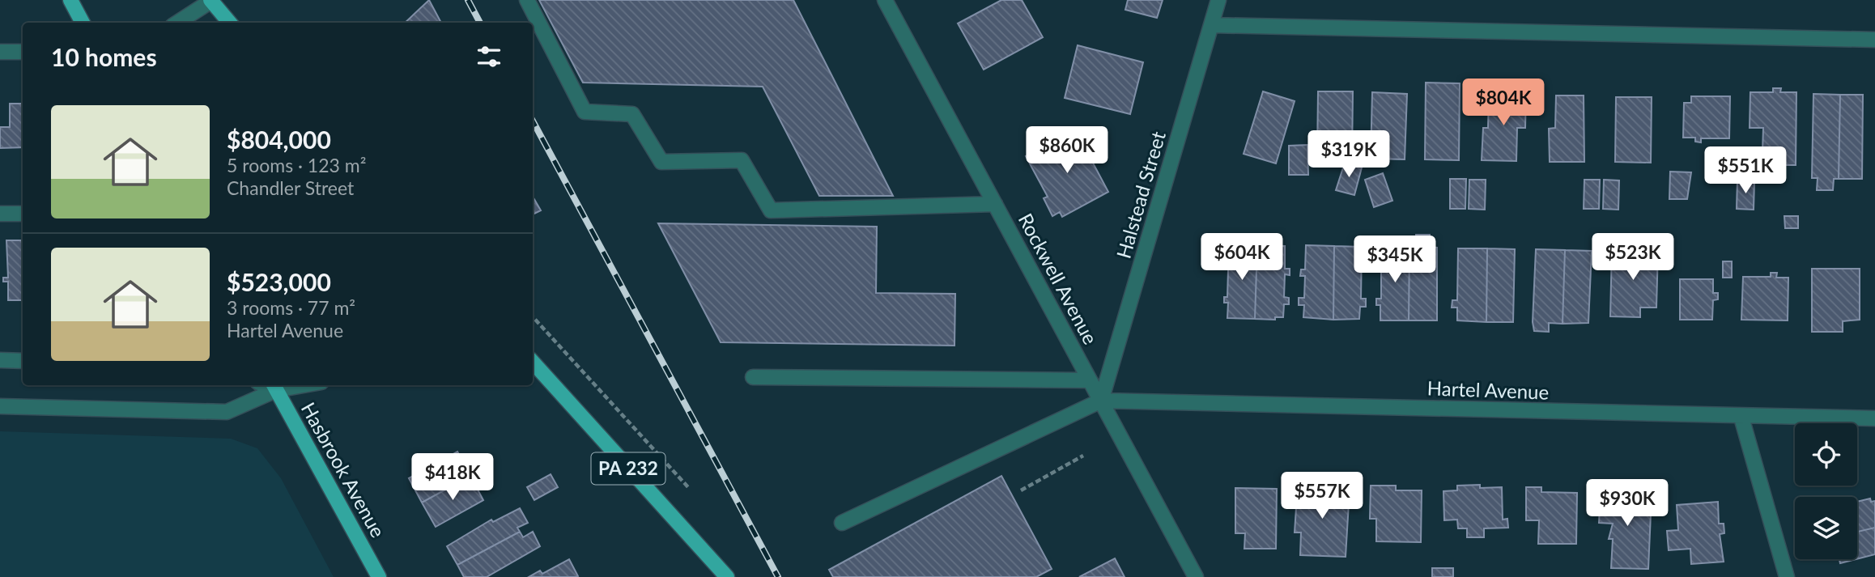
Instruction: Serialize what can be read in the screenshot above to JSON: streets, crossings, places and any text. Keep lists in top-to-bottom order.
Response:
{
  "streets": {
    "main road": ["PA 232", "Hasbrook Avenue"],
    "street": ["Halstead Street", "Rockwell Avenue", "Hartel Avenue"]
  },
  "crossings": [
    ["Halstead Street", "Rockwell Avenue"],
    ["Halstead Street", "Hartel Avenue"],
    ["Rockwell Avenue", "Hartel Avenue"]
  ],
  "page": {
    "heading": "10 homes",
    "price": [
      "$804K",
      "$860K",
      "$319K",
      "$551K",
      "$604K",
      "$523K",
      "$345K",
      "$418K",
      "$557K",
      "$930K"
    ],
    "list": [
      {
        "name": "$804,000",
        "note": "5 rooms · 123 m² · Chandler Street"
      },
      {
        "name": "$523,000",
        "note": "3 rooms · 77 m² · Hartel Avenue"
      }
    ]
  }
}
